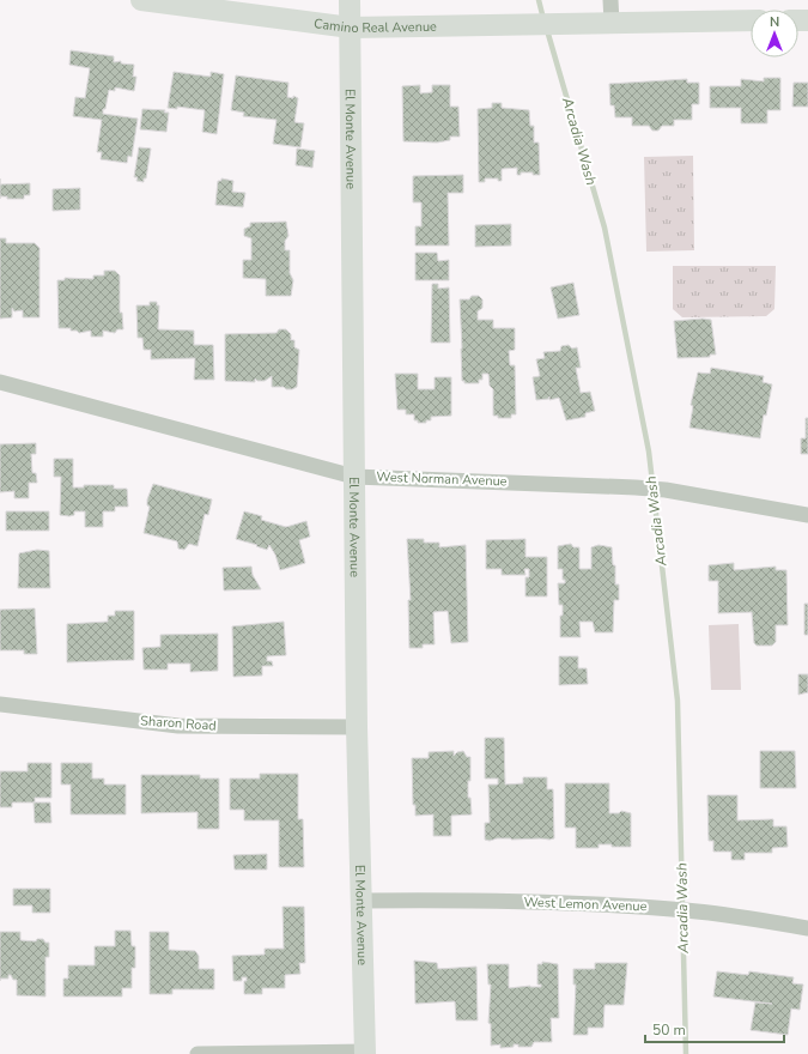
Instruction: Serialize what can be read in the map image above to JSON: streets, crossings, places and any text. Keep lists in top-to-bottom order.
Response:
{
  "streets": {
    "street": [
      "Camino Real Avenue",
      "El Monte Avenue",
      "West Norman Avenue",
      "Sharon Road",
      "West Lemon Avenue"
    ]
  },
  "crossings": [
    ["Camino Real Avenue", "El Monte Avenue"],
    ["El Monte Avenue", "West Norman Avenue"],
    ["El Monte Avenue", "Sharon Road"],
    ["El Monte Avenue", "West Lemon Avenue"]
  ],
  "water": ["Arcadia Wash"],
  "scale_bar": "50 m",
  "north": "top"
}
